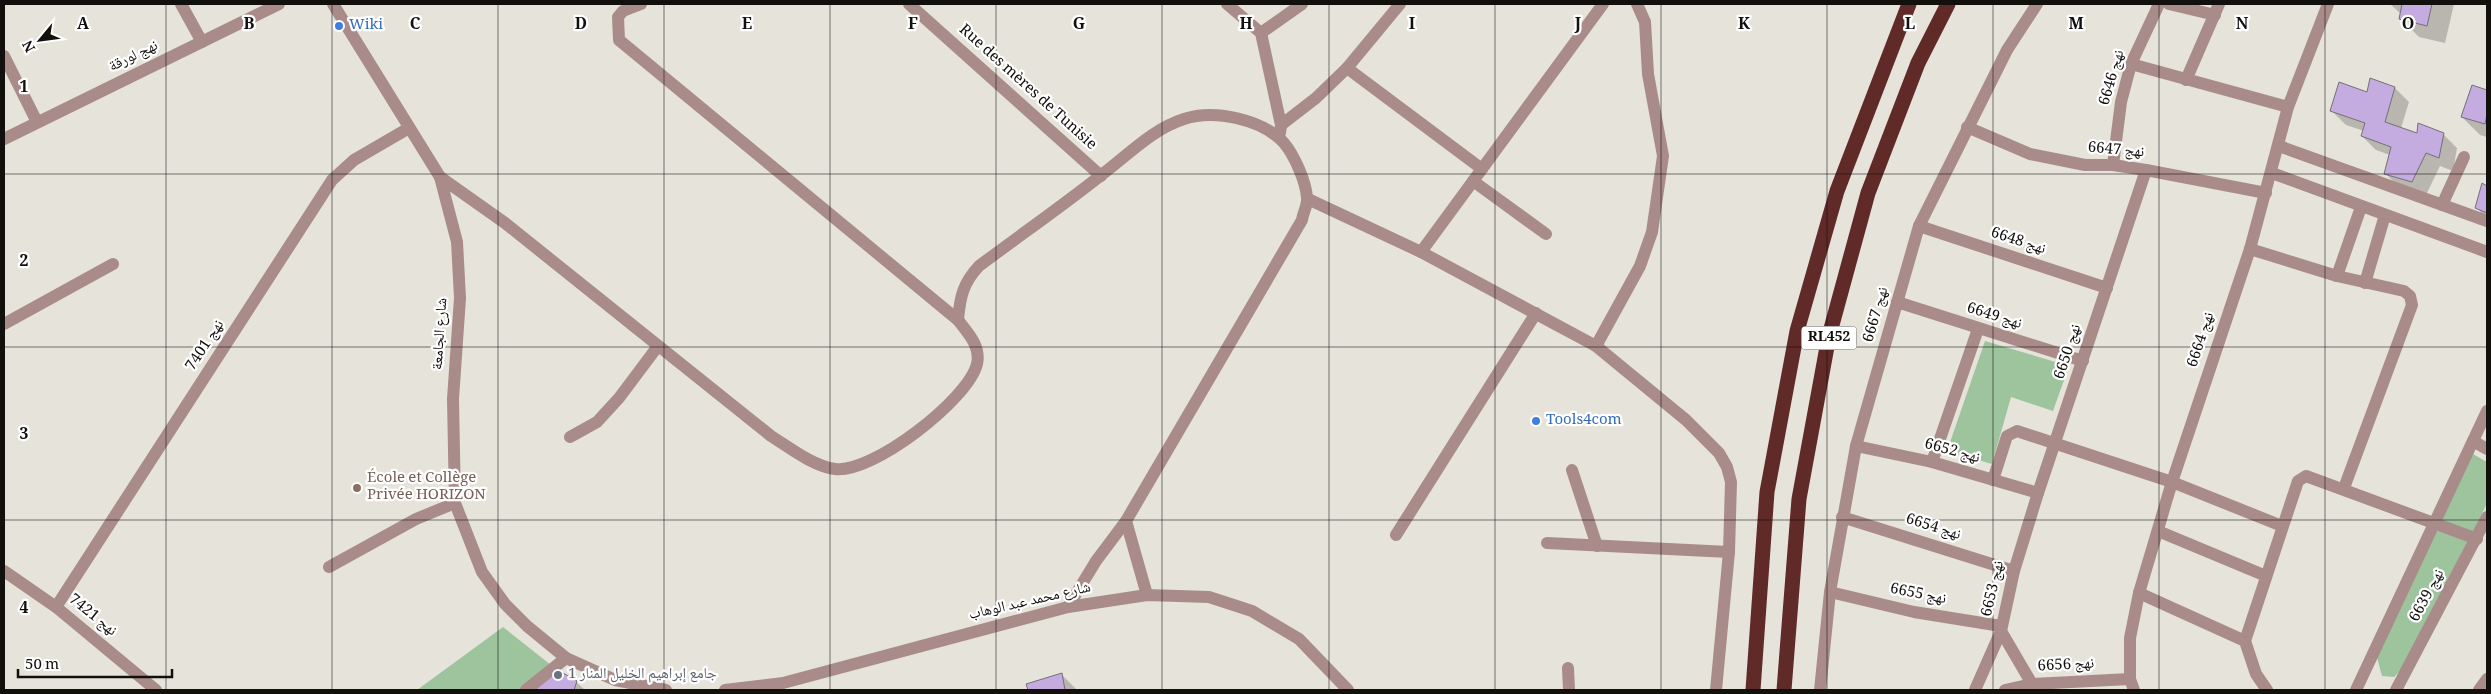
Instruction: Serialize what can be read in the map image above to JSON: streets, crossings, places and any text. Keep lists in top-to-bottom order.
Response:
{
  "streets": {
    "highway": ["RL452"],
    "street": [
      "نهج لورقة",
      "نهج 6646",
      "Rue des mères de Tunisie",
      "نهج 6647",
      "نهج 6648",
      "نهج 6667",
      "نهج 6649",
      "شارع الجامعة",
      "نهج 6664",
      "نهج 7401",
      "نهج 6650",
      "نهج 6652",
      "نهج 6654",
      "نهج 6653",
      "نهج 6655",
      "نهج 6639",
      "شارع محمد عبد الوهاب",
      "نهج 7421",
      "نهج 6656"
    ]
  },
  "crossings": [
    ["نهج 6646", "نهج 6647"],
    ["نهج 6647", "نهج 6667"],
    ["نهج 6647", "نهج 6664"],
    ["نهج 6647", "نهج 6650"],
    ["نهج 6648", "نهج 6667"],
    ["نهج 6648", "نهج 6650"],
    ["نهج 6667", "نهج 6649"],
    ["نهج 6667", "نهج 6652"],
    ["نهج 6667", "نهج 6654"],
    ["نهج 6667", "نهج 6655"],
    ["نهج 6649", "نهج 6650"],
    ["شارع الجامعة", "نهج 7401"],
    ["نهج 6664", "نهج 6656"],
    ["نهج 7401", "نهج 7421"],
    ["نهج 6650", "نهج 6652"],
    ["نهج 6650", "نهج 6653"],
    ["نهج 6652", "نهج 6653"],
    ["نهج 6654", "نهج 6653"],
    ["نهج 6653", "نهج 6655"]
  ],
  "places": [
    "Wiki",
    "Tools4com",
    "École et Collège Privée HORIZON",
    "جامع إبراهيم الخليل المنار 1"
  ],
  "scale_bar": "50 m",
  "north": "bottom left",
  "grid": {
    "columns": [
      "A",
      "B",
      "C",
      "D",
      "E",
      "F",
      "G",
      "H",
      "I",
      "J",
      "K",
      "L",
      "M",
      "N",
      "O"
    ],
    "rows": [
      "1",
      "2",
      "3",
      "4"
    ]
  }
}
